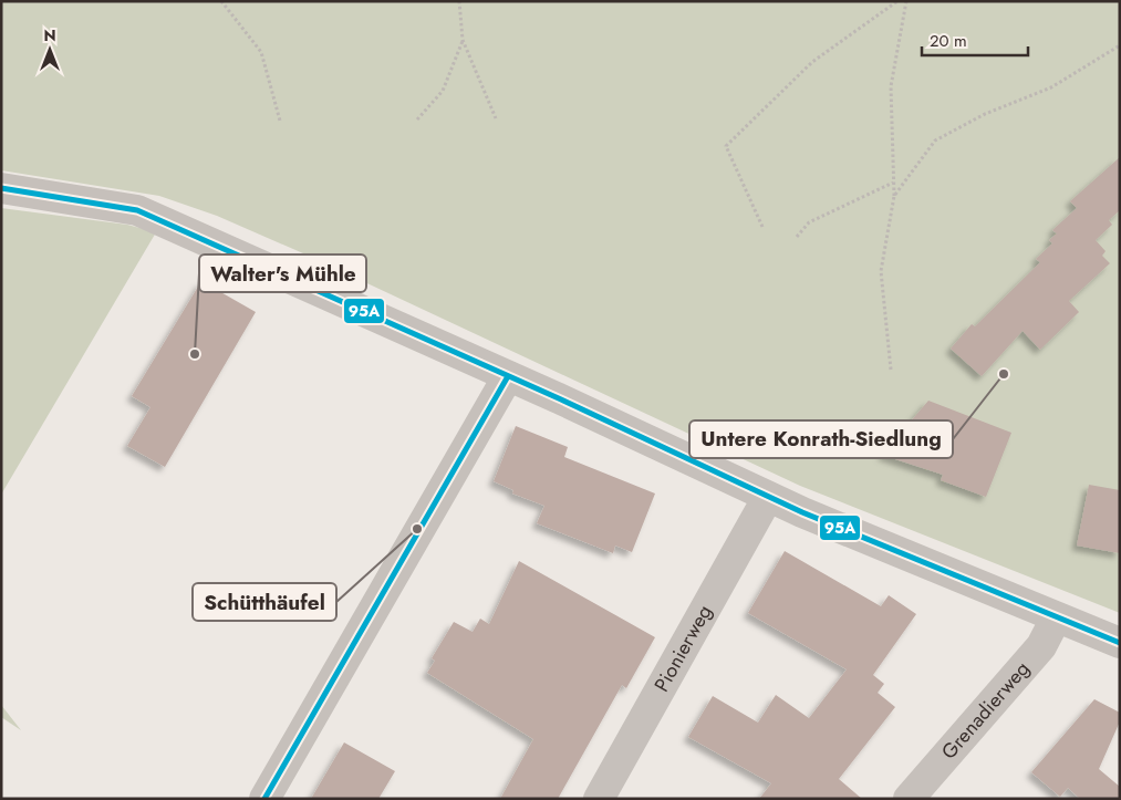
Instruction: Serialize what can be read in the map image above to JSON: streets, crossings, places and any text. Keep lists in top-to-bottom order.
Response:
{
  "streets": {
    "street": ["Pionierweg", "Grenadierweg"]
  },
  "places": ["Walter's Mühle", "Untere Konrath-Siedlung", "Schütthäufel"],
  "lines": ["transit line 95A"],
  "scale_bar": "20 m",
  "north": "top"
}
